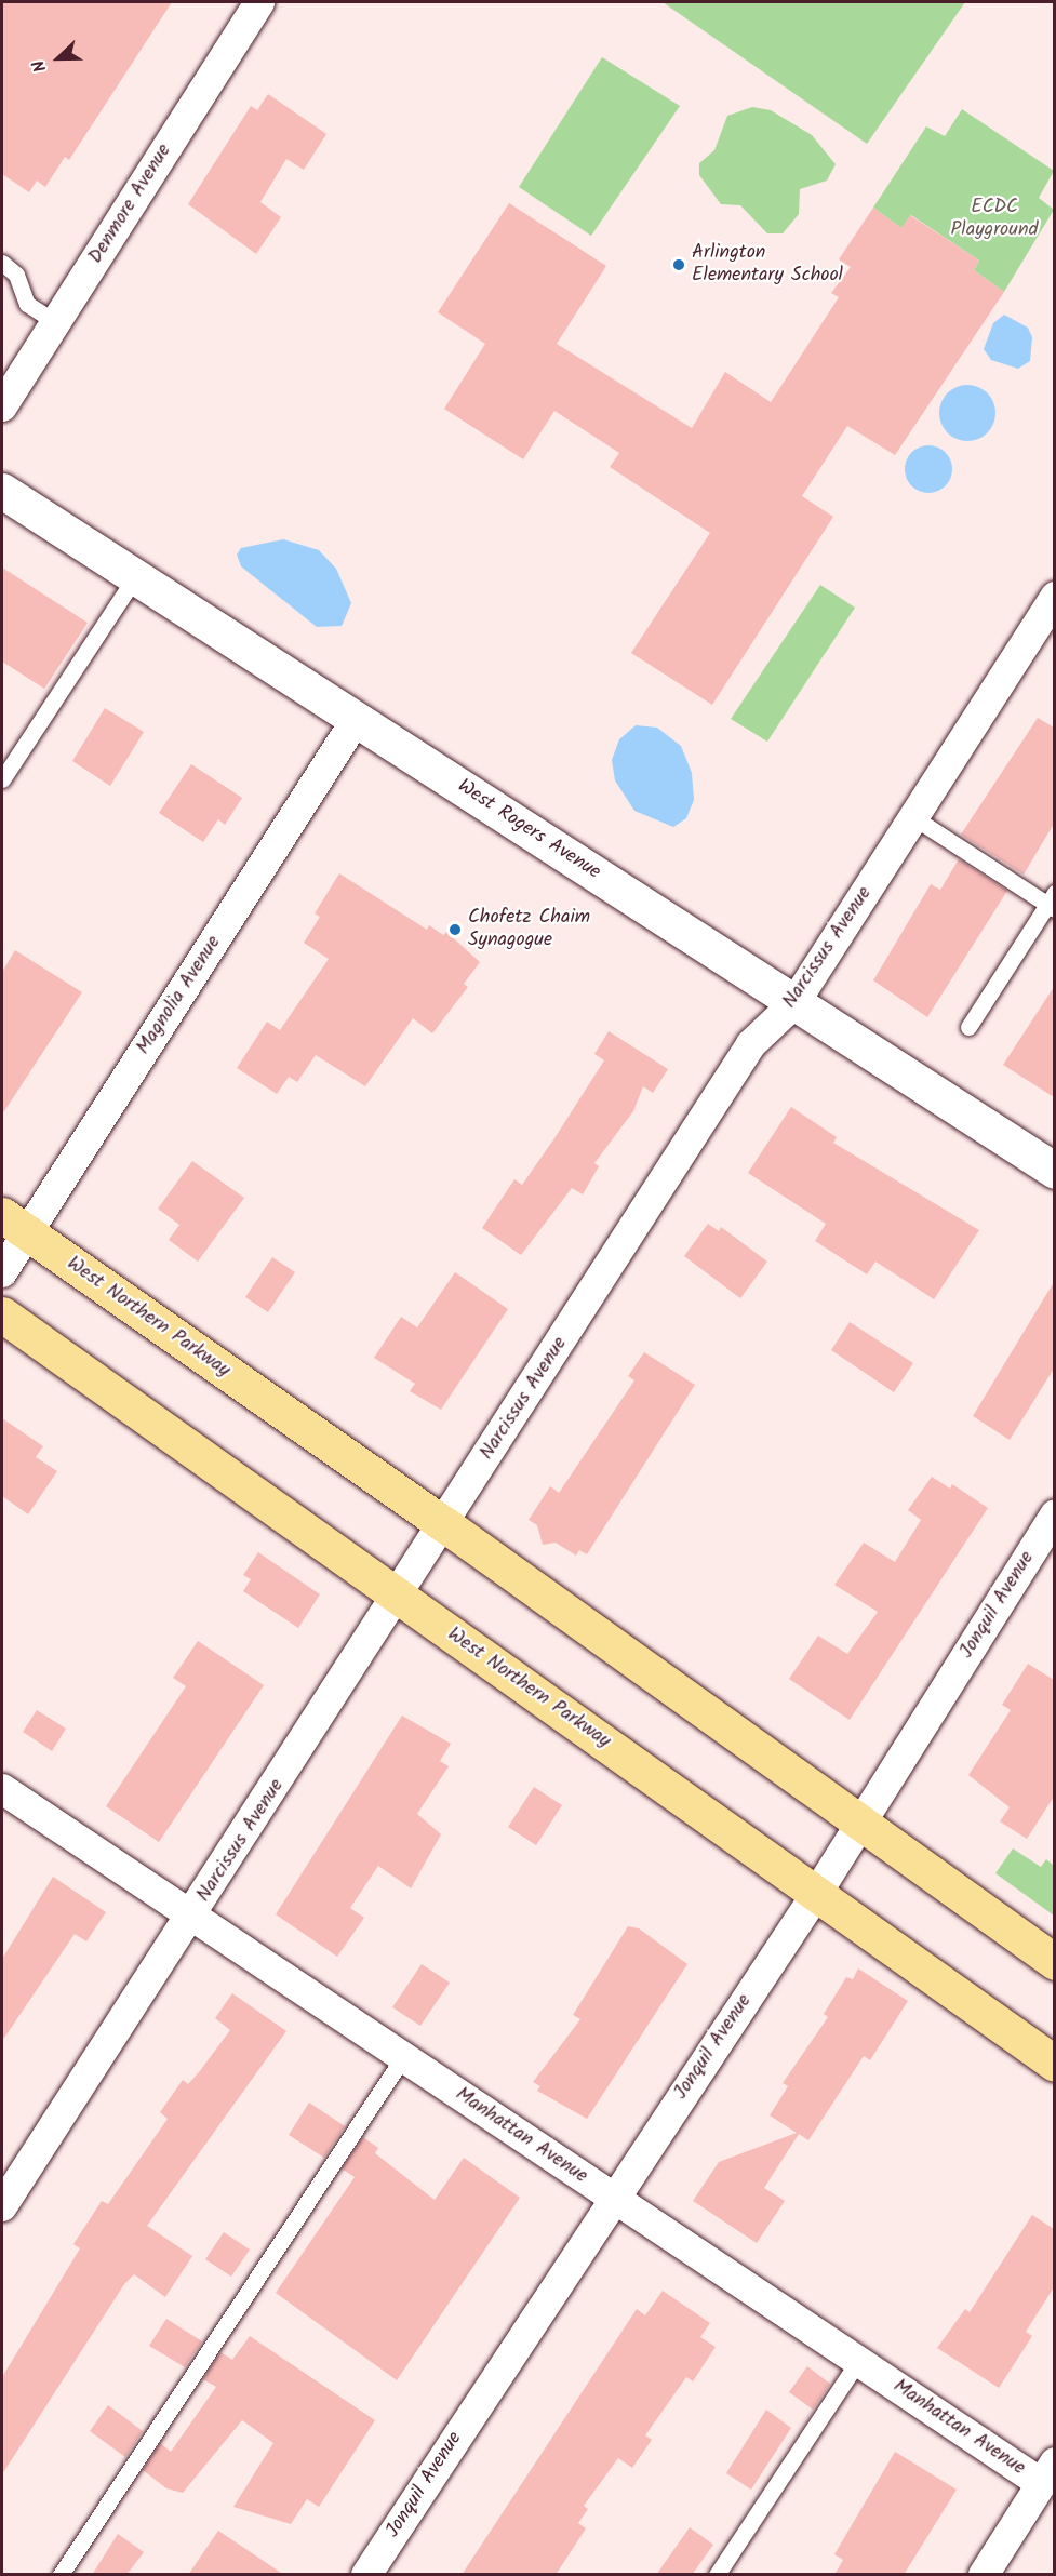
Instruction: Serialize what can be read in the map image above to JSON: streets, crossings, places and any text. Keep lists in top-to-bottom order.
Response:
{
  "streets": {
    "main road": ["West Northern Parkway"],
    "street": [
      "Denmore Avenue",
      "West Rogers Avenue",
      "Narcissus Avenue",
      "Magnolia Avenue",
      "Jonquil Avenue",
      "Manhattan Avenue"
    ]
  },
  "crossings": [
    ["West Rogers Avenue", "Narcissus Avenue"],
    ["West Rogers Avenue", "Magnolia Avenue"],
    ["Narcissus Avenue", "West Northern Parkway"],
    ["Narcissus Avenue", "Manhattan Avenue"],
    ["Magnolia Avenue", "West Northern Parkway"],
    ["West Northern Parkway", "Jonquil Avenue"],
    ["Jonquil Avenue", "Manhattan Avenue"]
  ],
  "parks": ["ECDC Playground"],
  "places": ["Arlington Elementary School", "Chofetz Chaim Synagogue"],
  "north": "left"
}
